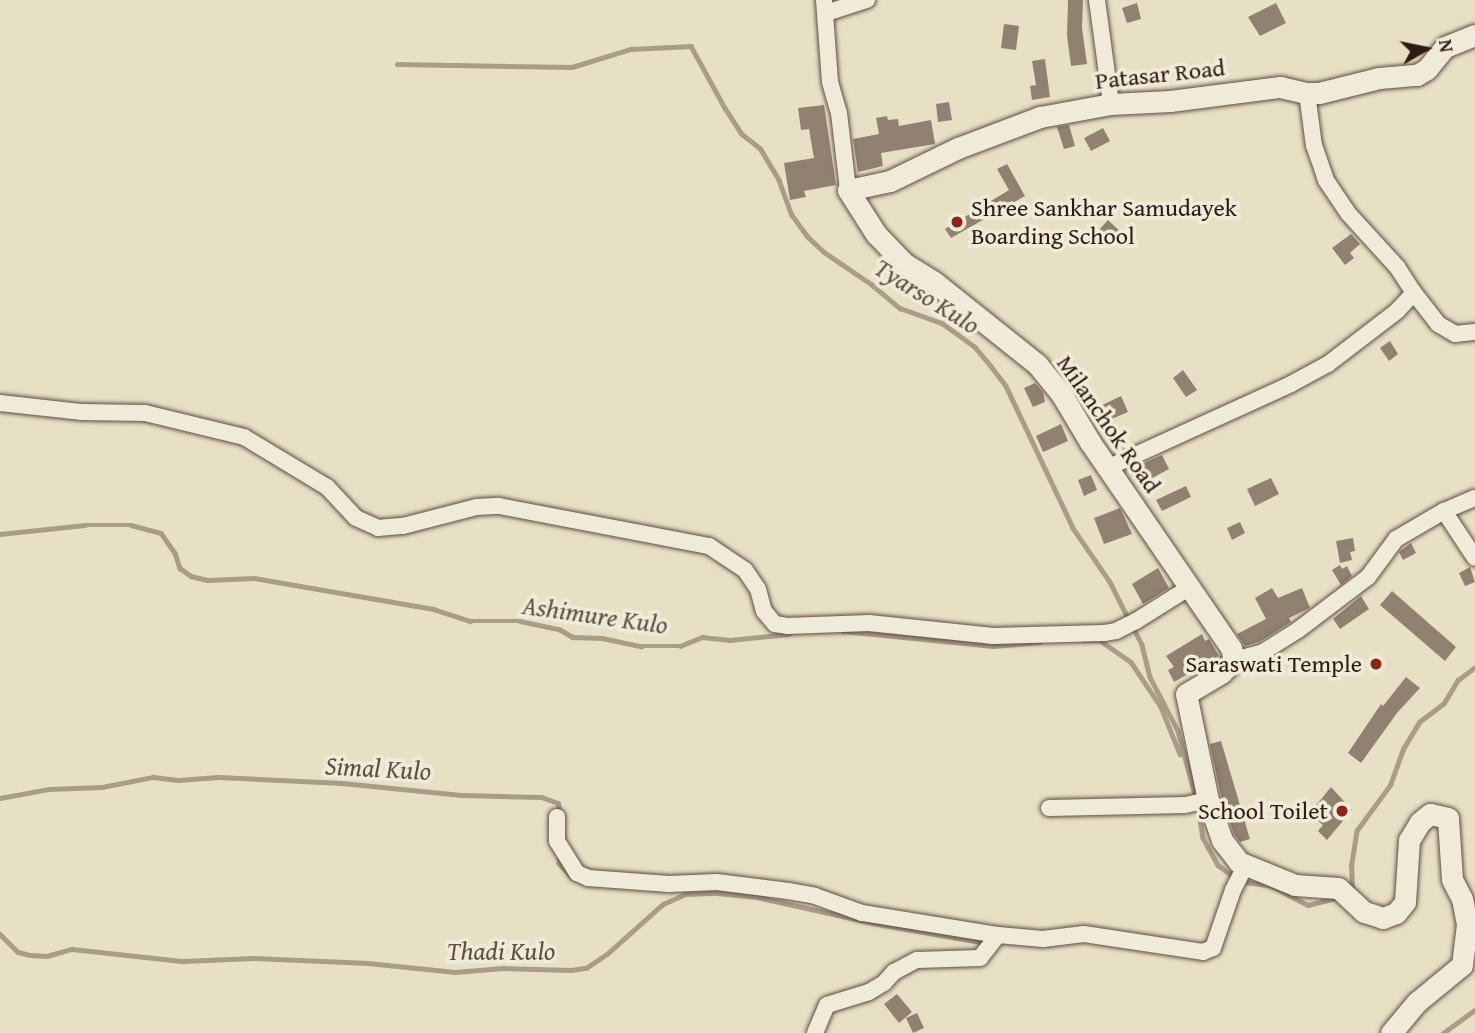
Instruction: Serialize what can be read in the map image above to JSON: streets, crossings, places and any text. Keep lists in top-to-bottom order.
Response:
{
  "streets": {
    "street": ["Patasar Road", "Milanchok Road"]
  },
  "crossings": [
    ["Patasar Road", "Milanchok Road"]
  ],
  "water": [
    "Tyarso Kulo",
    "Ashimure Kulo",
    "Simal Kulo",
    "Thadi Kulo"
  ],
  "places": ["Shree Sankhar Samudayek Boarding School", "Saraswati Temple", "School Toilet"],
  "north": "right"
}
